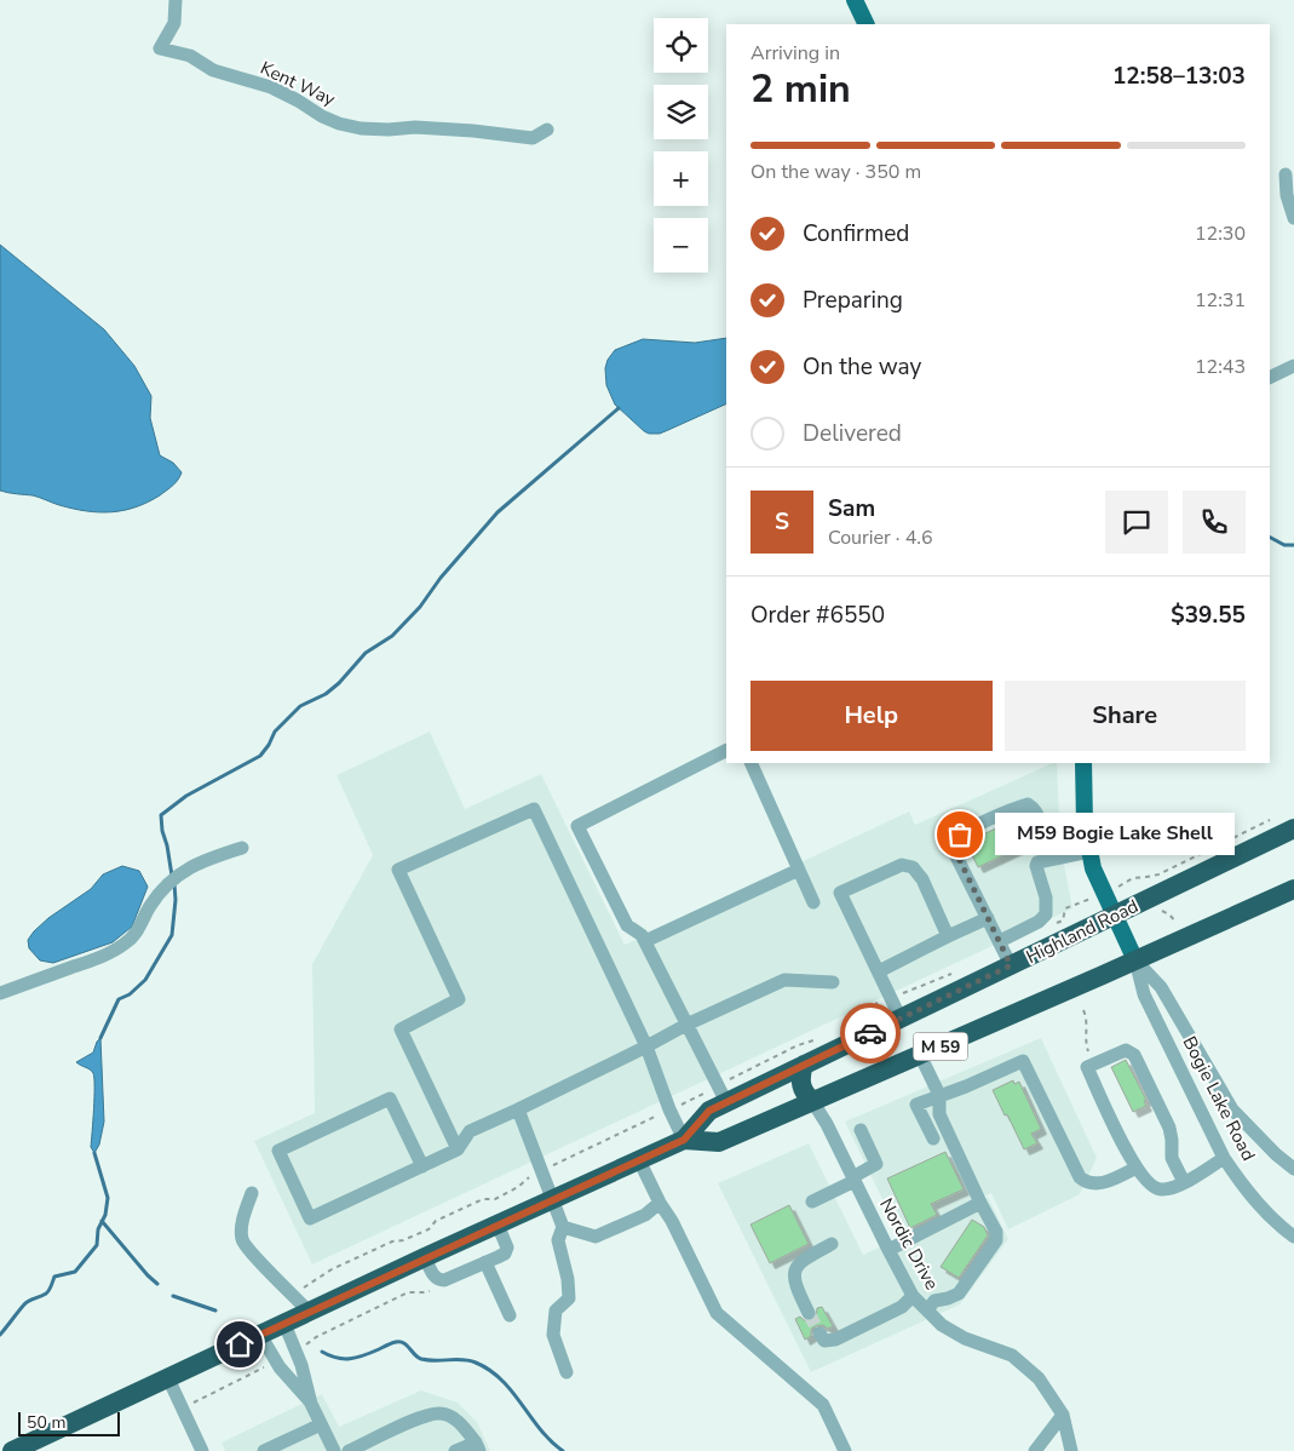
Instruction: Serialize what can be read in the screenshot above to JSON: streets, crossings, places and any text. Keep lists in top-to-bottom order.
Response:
{
  "streets": {
    "highway": ["Highland Road", "M 59"],
    "main road": ["Bogie Lake Road"],
    "street": ["Kent Way", "Nordic Drive"]
  },
  "crossings": [
    ["Highland Road", "Bogie Lake Road"],
    ["Highland Road", "Nordic Drive"]
  ],
  "places": ["M59 Bogie Lake Shell"],
  "scale_bar": "50 m",
  "page": {
    "map_buttons": ["+", "−"],
    "heading": ["2 min", "Arriving in", "12:58–13:03"],
    "panel": [
      "Sam",
      "Courier · 4.6",
      "Order #6550",
      "$39.55"
    ],
    "bar": "On the way · 350 m",
    "list": [
      ["Confirmed", "12:30"],
      ["Preparing", "12:31"],
      ["On the way", "12:43"],
      "Delivered"
    ],
    "round": "S",
    "buttons": ["Help", "Share"],
    "bubble": "M59 Bogie Lake Shell",
    "scale": "50 m"
  }
}
